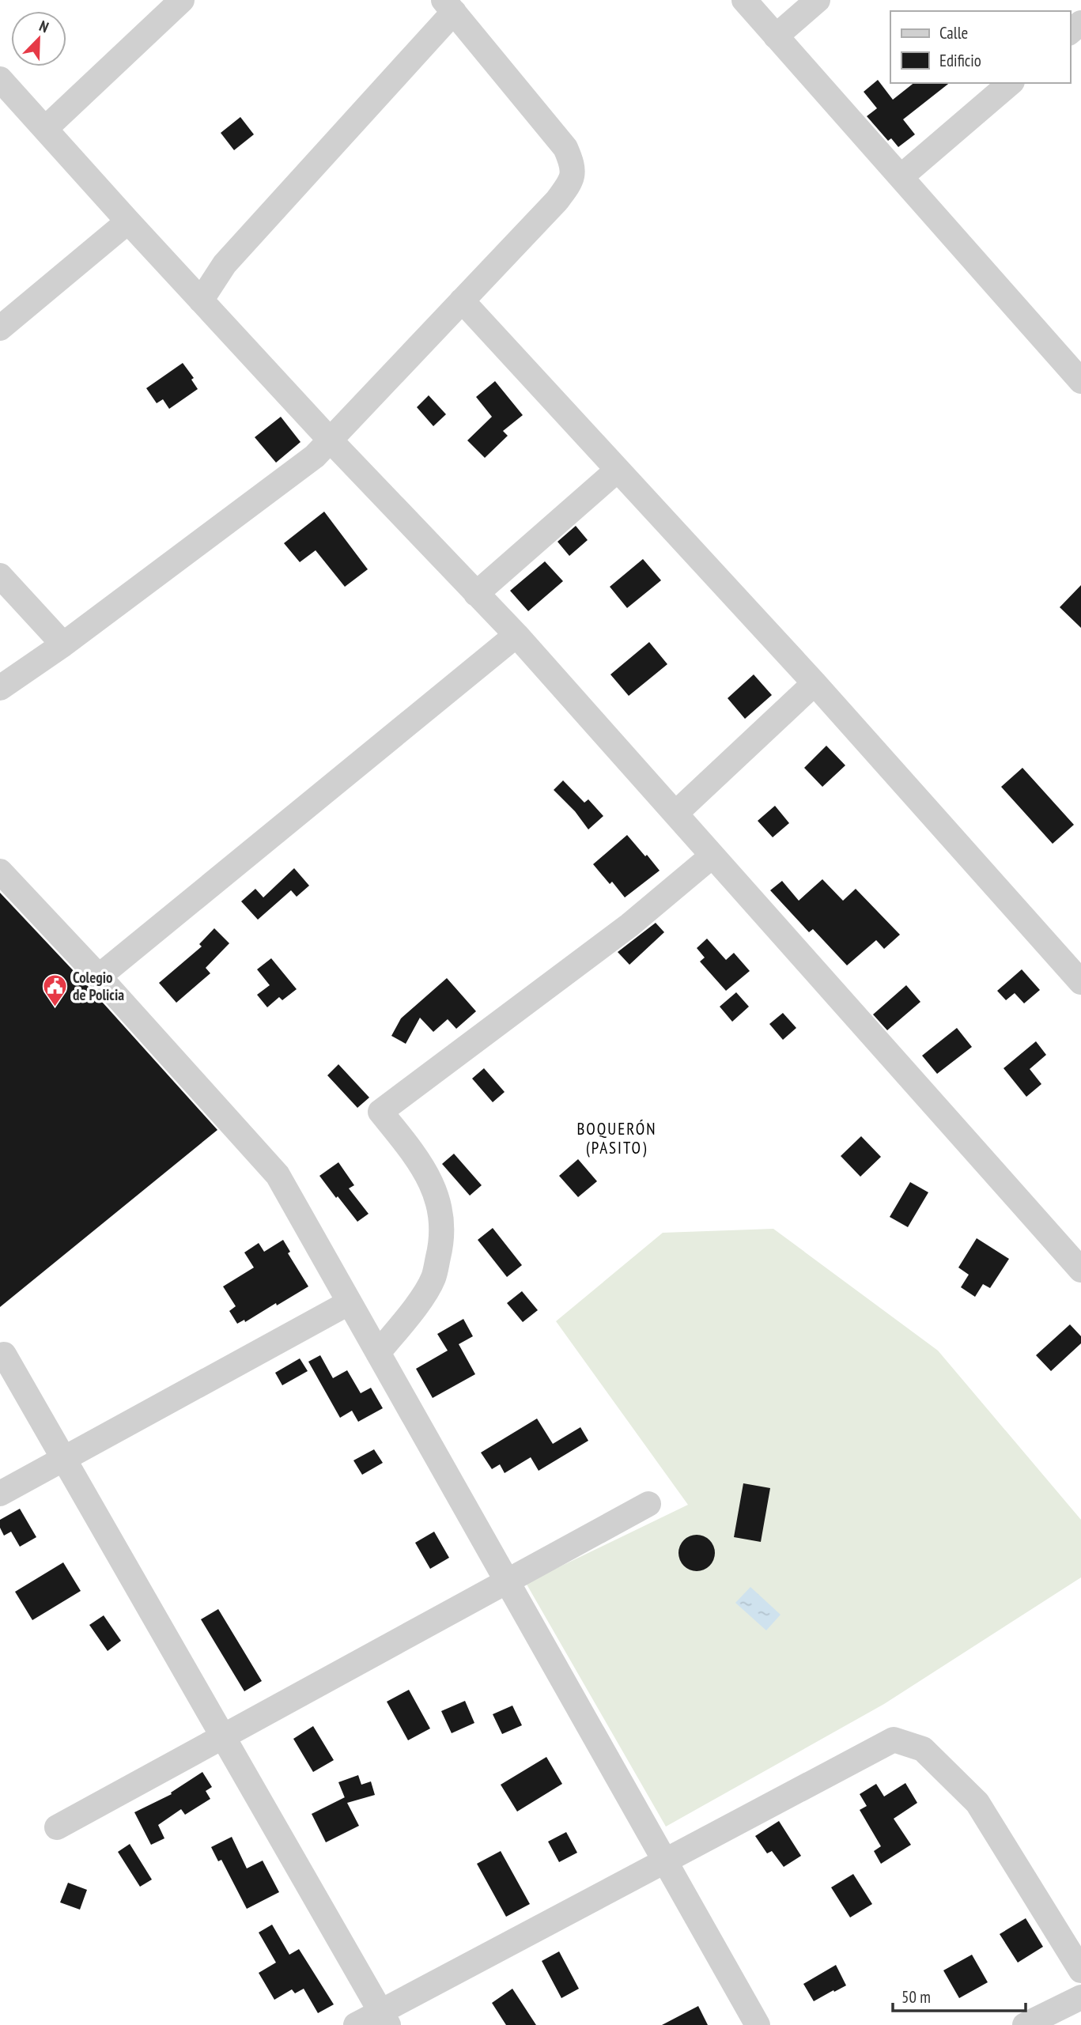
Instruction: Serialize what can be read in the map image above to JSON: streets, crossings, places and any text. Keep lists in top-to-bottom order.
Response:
{
  "districts": ["BOQUERÓN (PASITO)"],
  "places": {
    "public building": ["Colegio de Policia"]
  },
  "legend": ["Calle", "Edificio"],
  "scale_bar": "50 m",
  "north": "top right"
}
